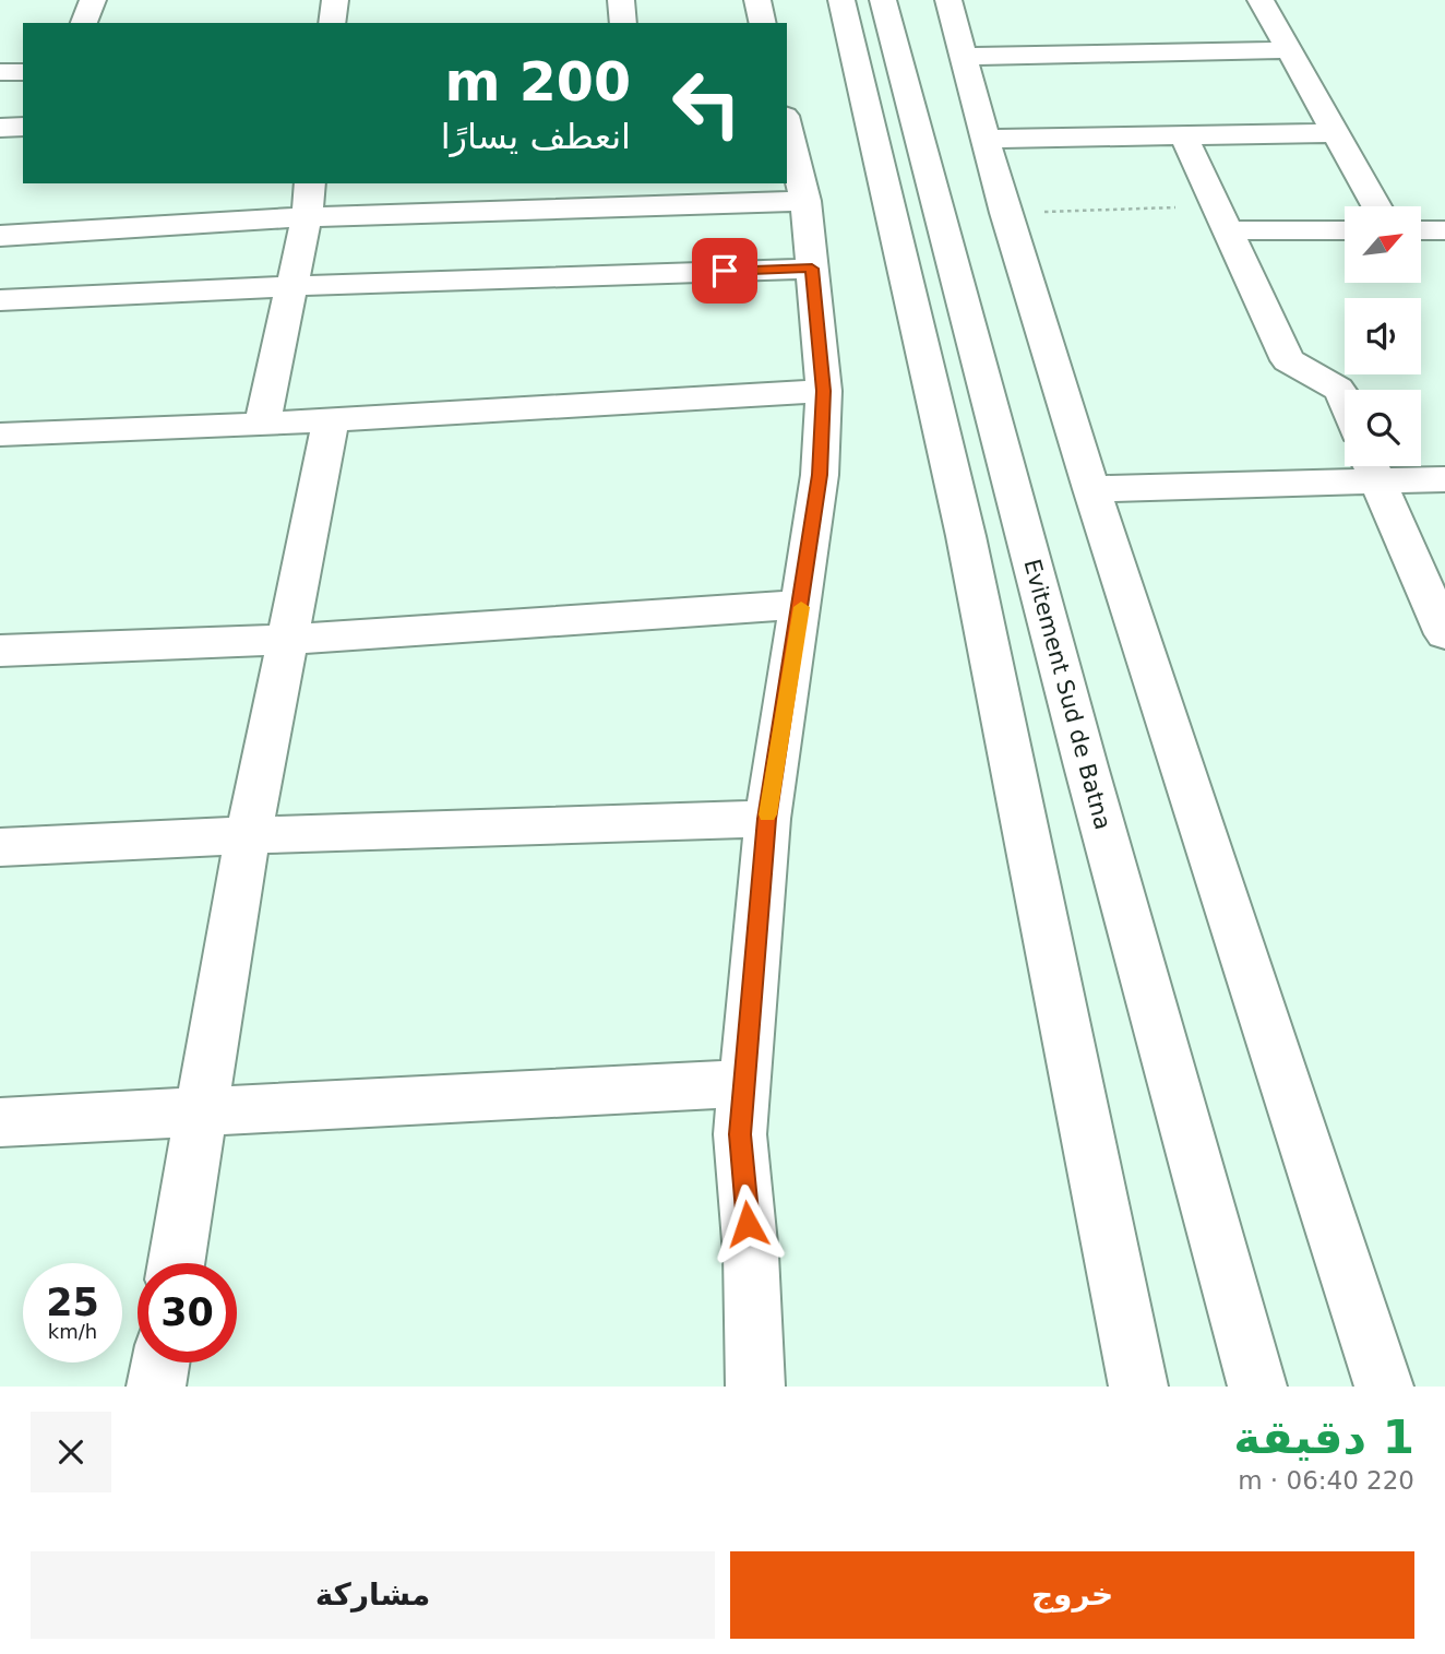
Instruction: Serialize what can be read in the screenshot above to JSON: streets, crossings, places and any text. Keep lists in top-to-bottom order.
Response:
{
  "streets": {
    "main road": ["Evitement Sud de Batna"]
  },
  "north": "top right",
  "page": {
    "turn": ["200 m", "انعطف يسارًا"],
    "speed": "25 km/h",
    "limit": "30",
    "heading": ["1 دقيقة", "220 m · 06:40"],
    "buttons": ["خروج", "مشاركة"]
  }
}
